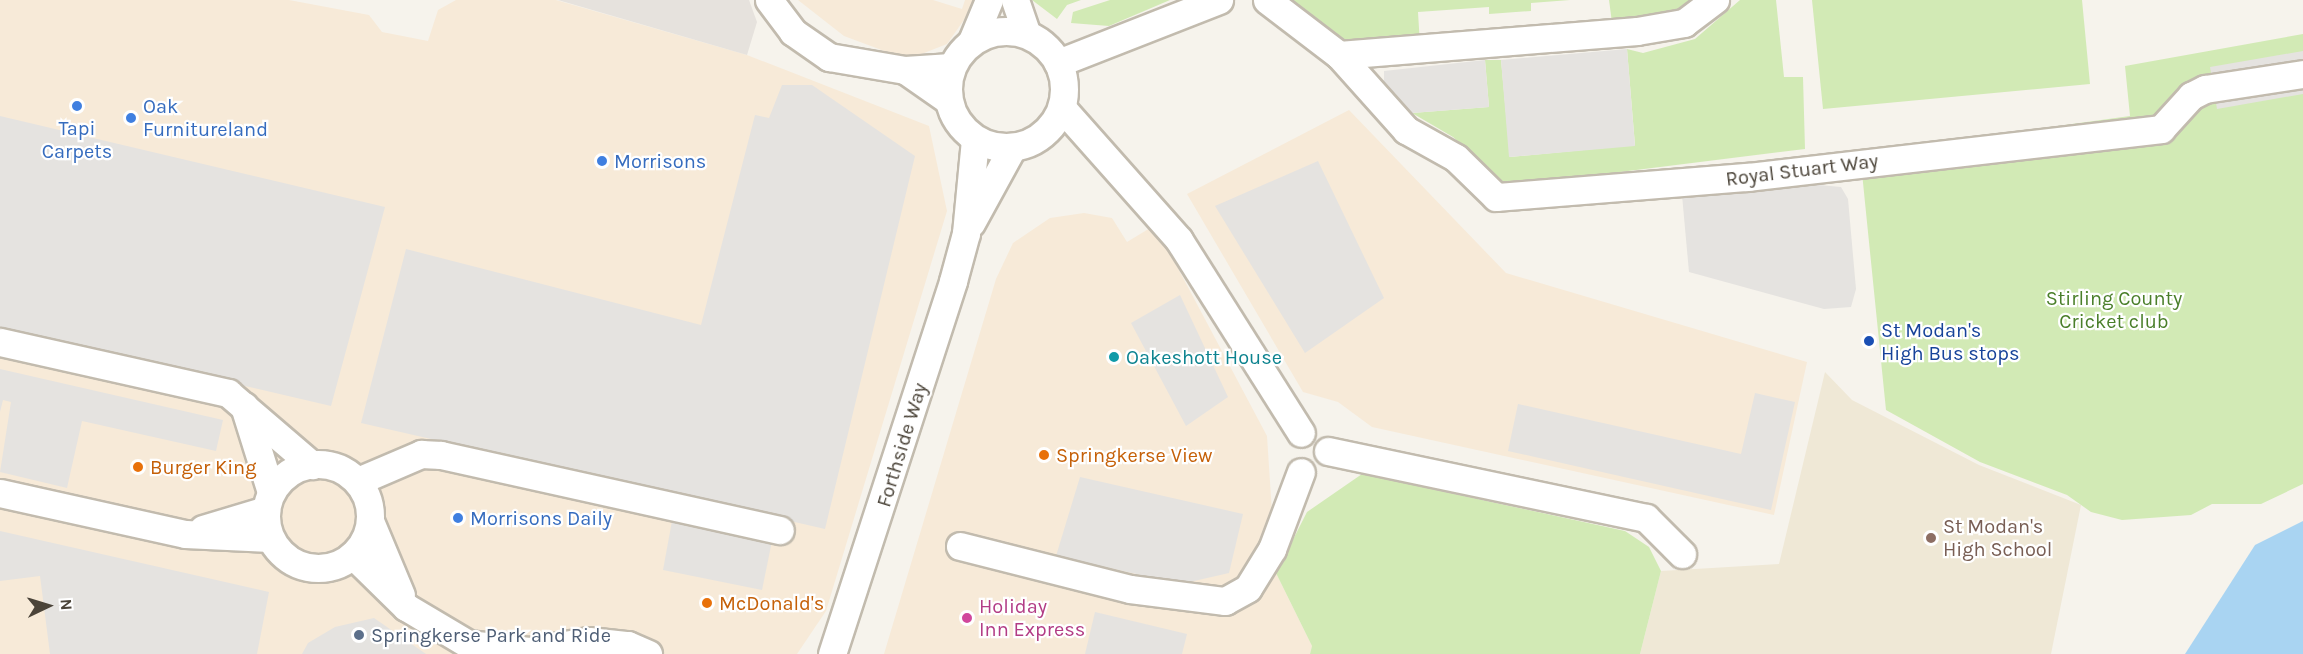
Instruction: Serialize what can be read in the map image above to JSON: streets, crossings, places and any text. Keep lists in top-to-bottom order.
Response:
{
  "streets": {
    "street": ["Royal Stuart Way", "Forthside Way"]
  },
  "parks": ["Stirling County Cricket club"],
  "places": [
    "Tapi Carpets",
    "Oak Furnitureland",
    "Morrisons",
    "St Modan's High Bus stops",
    "Oakeshott House",
    "Springkerse View",
    "Burger King",
    "Morrisons Daily",
    "St Modan's High School",
    "McDonald's",
    "Holiday Inn Express",
    "Springkerse Park and Ride"
  ],
  "north": "right"
}
